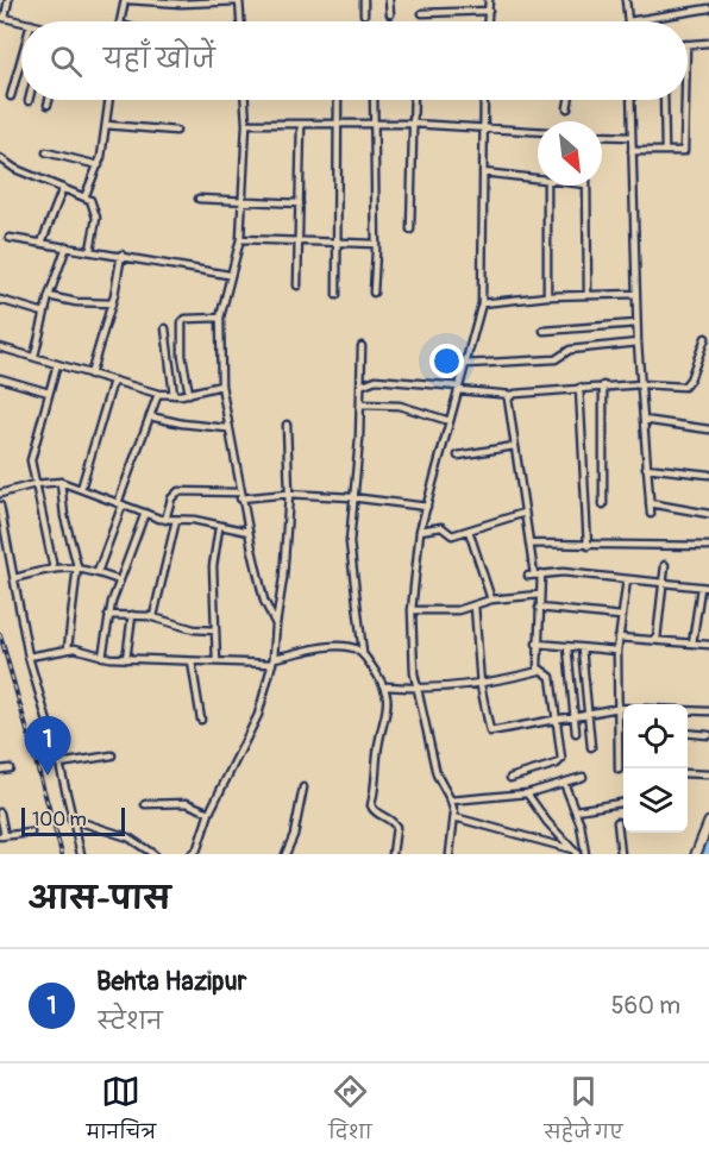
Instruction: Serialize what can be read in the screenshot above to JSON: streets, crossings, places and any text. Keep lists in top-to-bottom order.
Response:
{
  "scale_bar": "100 m",
  "north": "bottom right",
  "page": {
    "search": "यहाँ खोजें",
    "pins": "1",
    "scale": "100 m",
    "heading": "आस-पास",
    "list": [
      {
        "mark": "1",
        "name": "Behta Hazipur",
        "note": "स्टेशन",
        "value": "560 m"
      }
    ],
    "nav": ["मानचित्र", "दिशा", "सहेजे गए"]
  }
}
